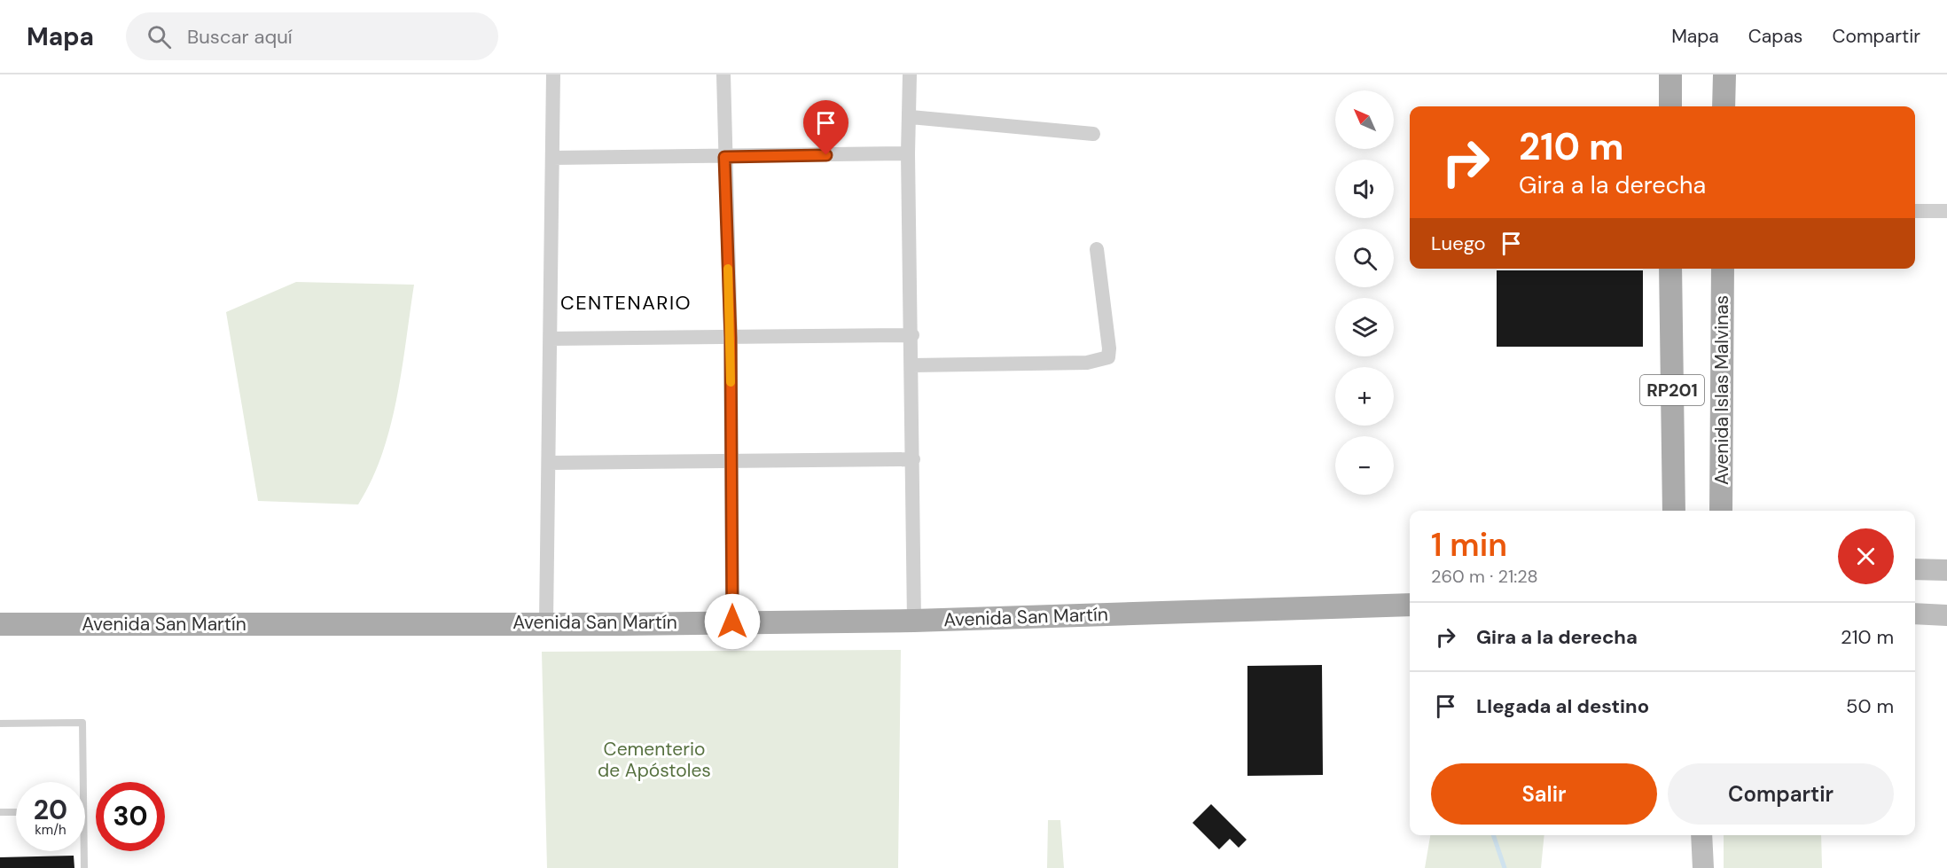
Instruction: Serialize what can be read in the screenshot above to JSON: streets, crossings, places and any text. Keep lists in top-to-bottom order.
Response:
{
  "streets": {
    "main road": ["RP201", "Avenida Islas Malvinas", "Avenida San Martín"]
  },
  "districts": ["CENTENARIO"],
  "parks": ["Cementerio de Apóstoles"],
  "north": "top left",
  "page": {
    "header": "Mapa",
    "search": "Buscar aquí",
    "nav": ["Mapa", "Capas", "Compartir"],
    "map_buttons": ["+", "−"],
    "turn": ["210 m", "Gira a la derecha"],
    "then": "Luego",
    "heading": ["1 min", "260 m · 21:28"],
    "list": [
      {
        "name": "Gira a la derecha",
        "value": "210 m"
      },
      {
        "name": "Llegada al destino",
        "value": "50 m"
      }
    ],
    "buttons": ["Salir", "Compartir"],
    "speed": "20 km/h",
    "limit": "30"
  }
}
